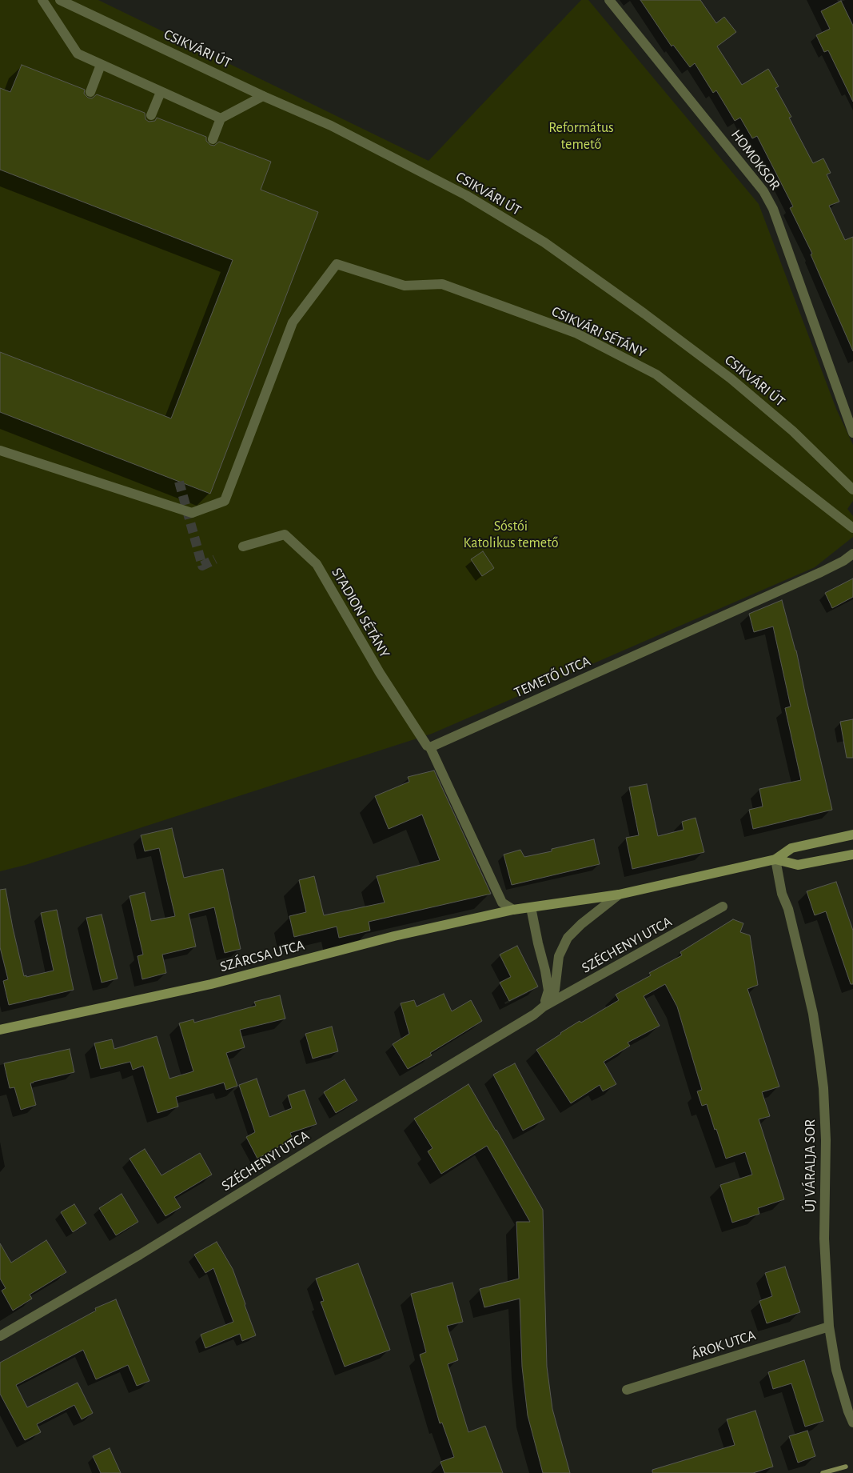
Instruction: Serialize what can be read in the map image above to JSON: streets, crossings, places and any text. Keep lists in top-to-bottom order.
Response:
{
  "streets": {
    "main road": ["SZÉCHENYI UTCA", "SZÁRCSA UTCA"],
    "street": [
      "CSIKVÁRI ÚT",
      "HOMOKSOR",
      "CSIKVÁRI SÉTÁNY",
      "STADION SÉTÁNY",
      "TEMETŐ UTCA",
      "ÚJ VÁRALJA SOR",
      "ÁROK UTCA"
    ]
  },
  "crossings": [
    ["STADION SÉTÁNY", "TEMETŐ UTCA"],
    ["SZÉCHENYI UTCA", "SZÁRCSA UTCA"],
    ["SZÉCHENYI UTCA", "ÚJ VÁRALJA SOR"],
    ["ÚJ VÁRALJA SOR", "ÁROK UTCA"]
  ],
  "parks": ["Református temető", "Sóstói Katolikus temető"]
}
